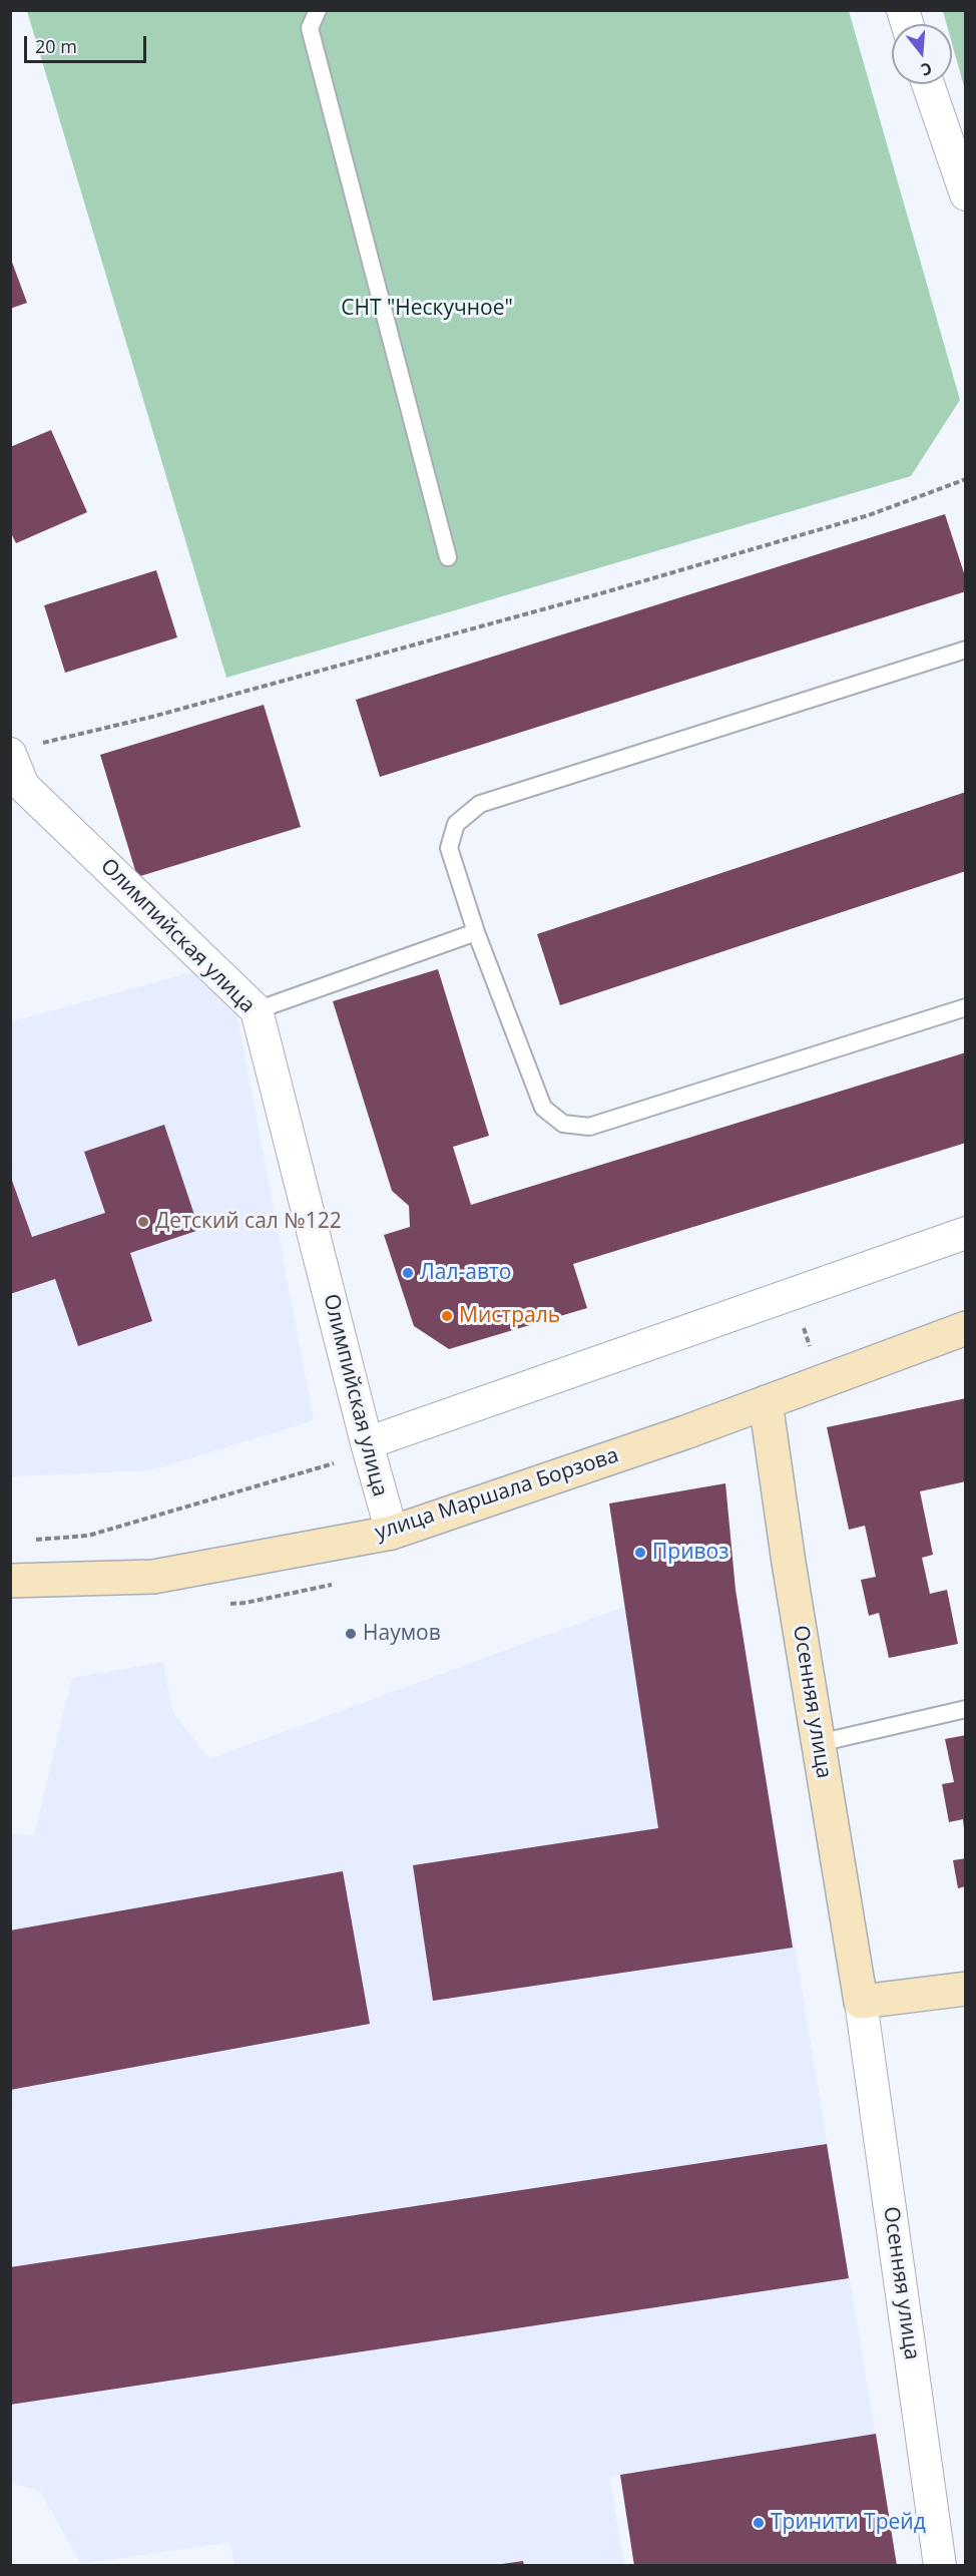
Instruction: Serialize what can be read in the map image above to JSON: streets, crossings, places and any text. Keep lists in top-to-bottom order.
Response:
{
  "streets": {
    "main road": ["улица Маршала Борзова", "Осенняя улица"],
    "street": ["Олимпийская улица"]
  },
  "crossings": [
    ["Олимпийская улица", "улица Маршала Борзова"],
    ["улица Маршала Борзова", "Осенняя улица"]
  ],
  "parks": ["СНТ \"Нескучное\""],
  "places": [
    "Детский сал №122",
    "Лал-авто",
    "Мистраль",
    "Привоз",
    "Наумов",
    "Тринити Трейд"
  ],
  "scale_bar": "20 m",
  "north": "bottom"
}
